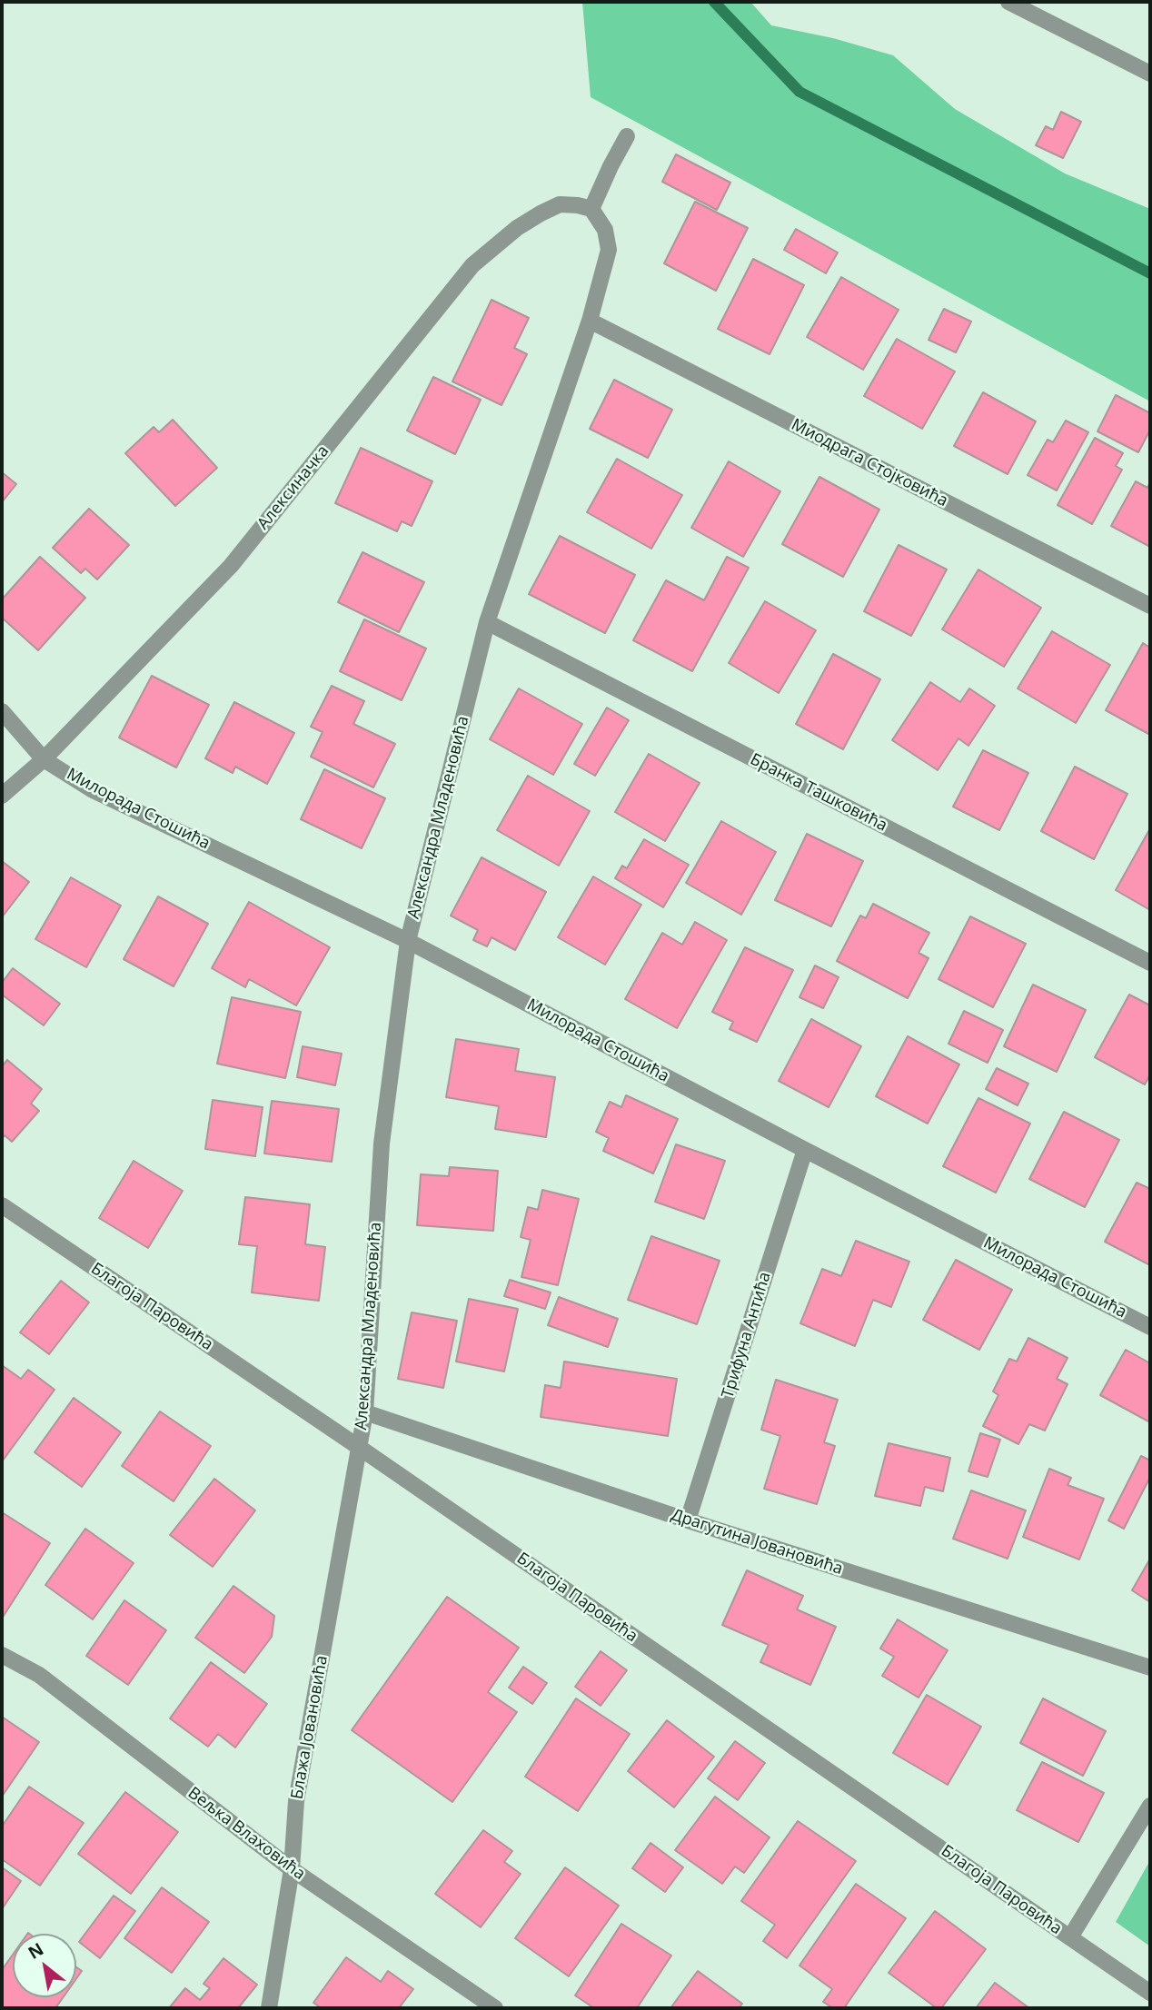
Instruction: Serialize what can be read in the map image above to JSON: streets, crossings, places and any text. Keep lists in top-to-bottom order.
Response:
{
  "streets": {
    "street": [
      "Миодрага Стојковића",
      "Алексиначка",
      "Бранка Ташковића",
      "Милорада Стошића",
      "Александра Младеновића",
      "Благоја Паровића",
      "Трифуна Антића",
      "Драгутина Јовановића",
      "Блажа Јовановића",
      "Вељка Влаховића"
    ]
  },
  "crossings": [
    ["Миодрага Стојковића", "Александра Младеновића"],
    ["Алексиначка", "Милорада Стошића"],
    ["Алексиначка", "Александра Младеновића"],
    ["Бранка Ташковића", "Александра Младеновића"],
    ["Милорада Стошића", "Александра Младеновића"],
    ["Милорада Стошића", "Трифуна Антића"],
    ["Александра Младеновића", "Благоја Паровића"],
    ["Александра Младеновића", "Драгутина Јовановића"],
    ["Александра Младеновића", "Блажа Јовановића"],
    ["Благоја Паровића", "Блажа Јовановића"],
    ["Трифуна Антића", "Драгутина Јовановића"],
    ["Блажа Јовановића", "Вељка Влаховића"]
  ],
  "north": "top left"
}
